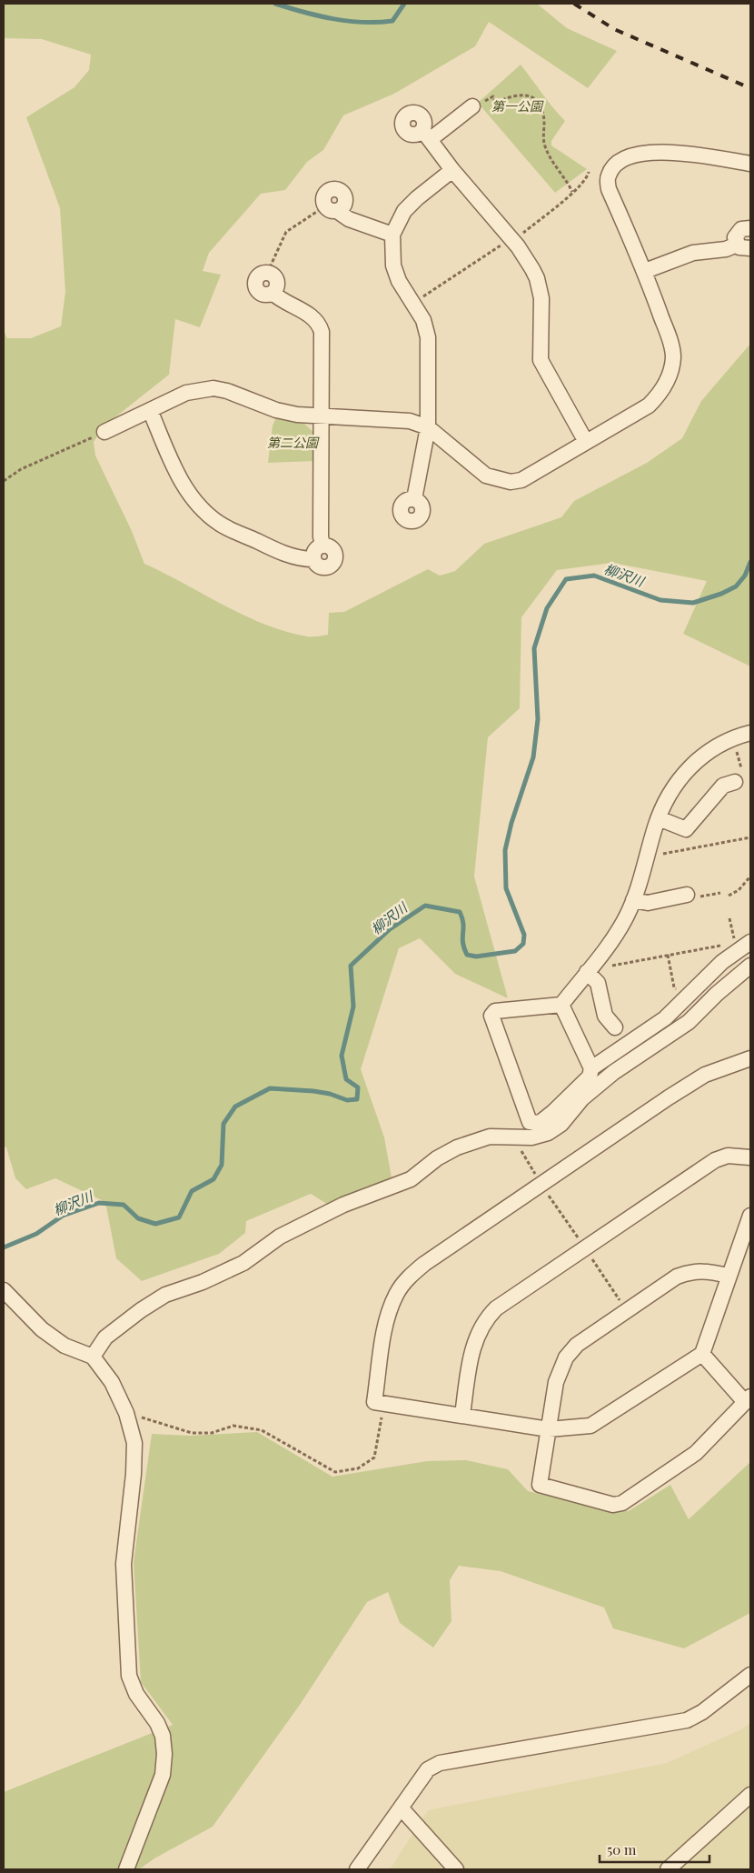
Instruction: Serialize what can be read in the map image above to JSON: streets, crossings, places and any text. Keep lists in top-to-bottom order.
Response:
{
  "water": ["柳沢川"],
  "parks": ["第一公園", "第二公園"],
  "scale_bar": "50 m"
}
